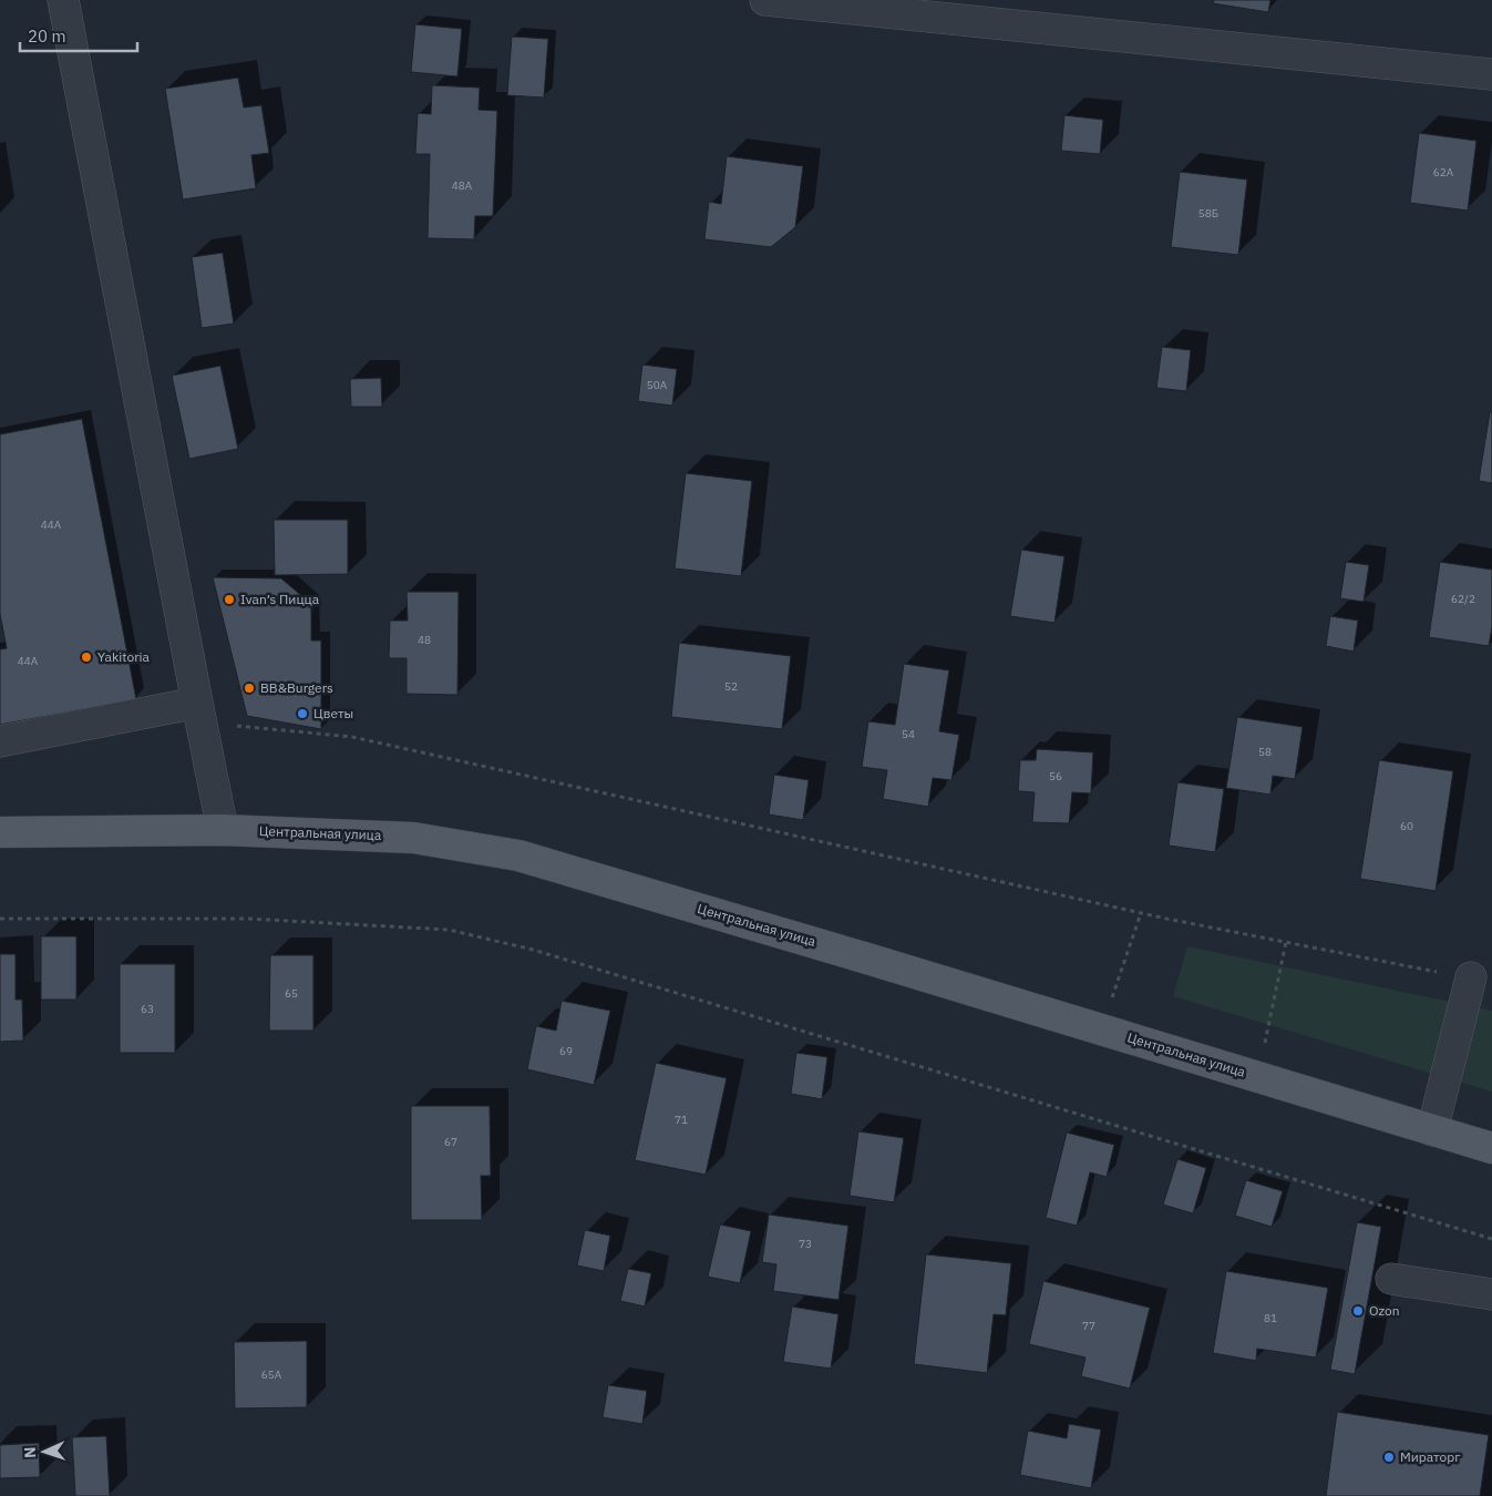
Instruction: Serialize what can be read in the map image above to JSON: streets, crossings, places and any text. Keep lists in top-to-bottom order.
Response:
{
  "streets": {
    "main road": ["Центральная улица"]
  },
  "places": [
    "Ivan’s Пицца",
    "Yakitoria",
    "BB&Burgers",
    "Цветы",
    "Ozon",
    "Мираторг"
  ],
  "house_numbers": [
    "62А",
    "48А",
    "58Б",
    "50А",
    "44А",
    "62/2",
    "48",
    "44А",
    "52",
    "54",
    "58",
    "56",
    "60",
    "65",
    "63",
    "69",
    "71",
    "67",
    "73",
    "81",
    "77",
    "65А"
  ],
  "scale_bar": "20 m",
  "north": "left"
}
